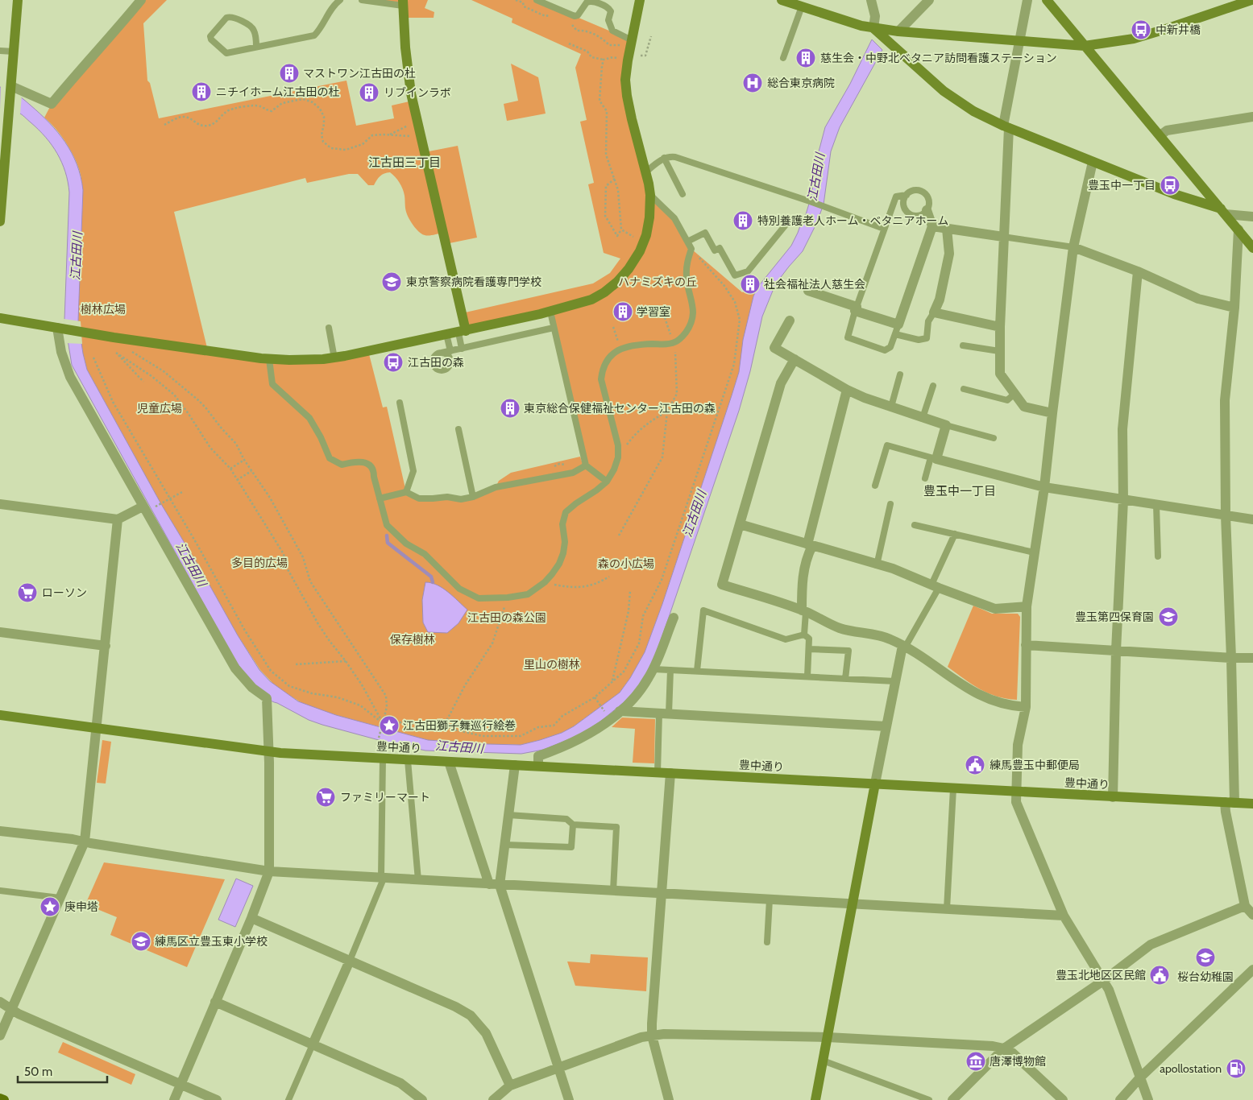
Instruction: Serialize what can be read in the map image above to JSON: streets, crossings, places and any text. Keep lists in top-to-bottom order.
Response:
{
  "streets": {
    "street": ["豊中通り"]
  },
  "districts": ["江古田三丁目", "豊玉中一丁目"],
  "water": ["江古田川"],
  "parks": [
    "ハナミズキの丘",
    "樹林広場",
    "児童広場",
    "多目的広場",
    "森の小広場",
    "江古田の森公園",
    "保存樹林",
    "里山の樹林"
  ],
  "places": {
    "bus stop": ["中新井橋", "豊玉中一丁目", "江古田の森"],
    "building": [
      "慈生会・中野北ベタニア訪問看護ステーション",
      "マストワン江古田の杜",
      "ニチイホーム江古田の杜",
      "リブインラボ",
      "特別養護老人ホーム・ベタニアホーム",
      "社会福祉法人慈生会",
      "学習室",
      "東京総合保健福祉センター江古田の森"
    ],
    "hospital": ["総合東京病院"],
    "school or university": [
      "東京警察病院看護専門学校",
      "豊玉第四保育園",
      "練馬区立豊玉東小学校",
      "桜台幼稚園"
    ],
    "supermarket": ["ローソン", "ファミリーマート"],
    "place": ["江古田獅子舞巡行絵巻", "庚申塔"],
    "public building": ["練馬豊玉中郵便局", "豊玉北地区区民館"],
    "museum": ["唐澤博物館"],
    "fuel station": ["apollostation"]
  },
  "scale_bar": "50 m"
}
